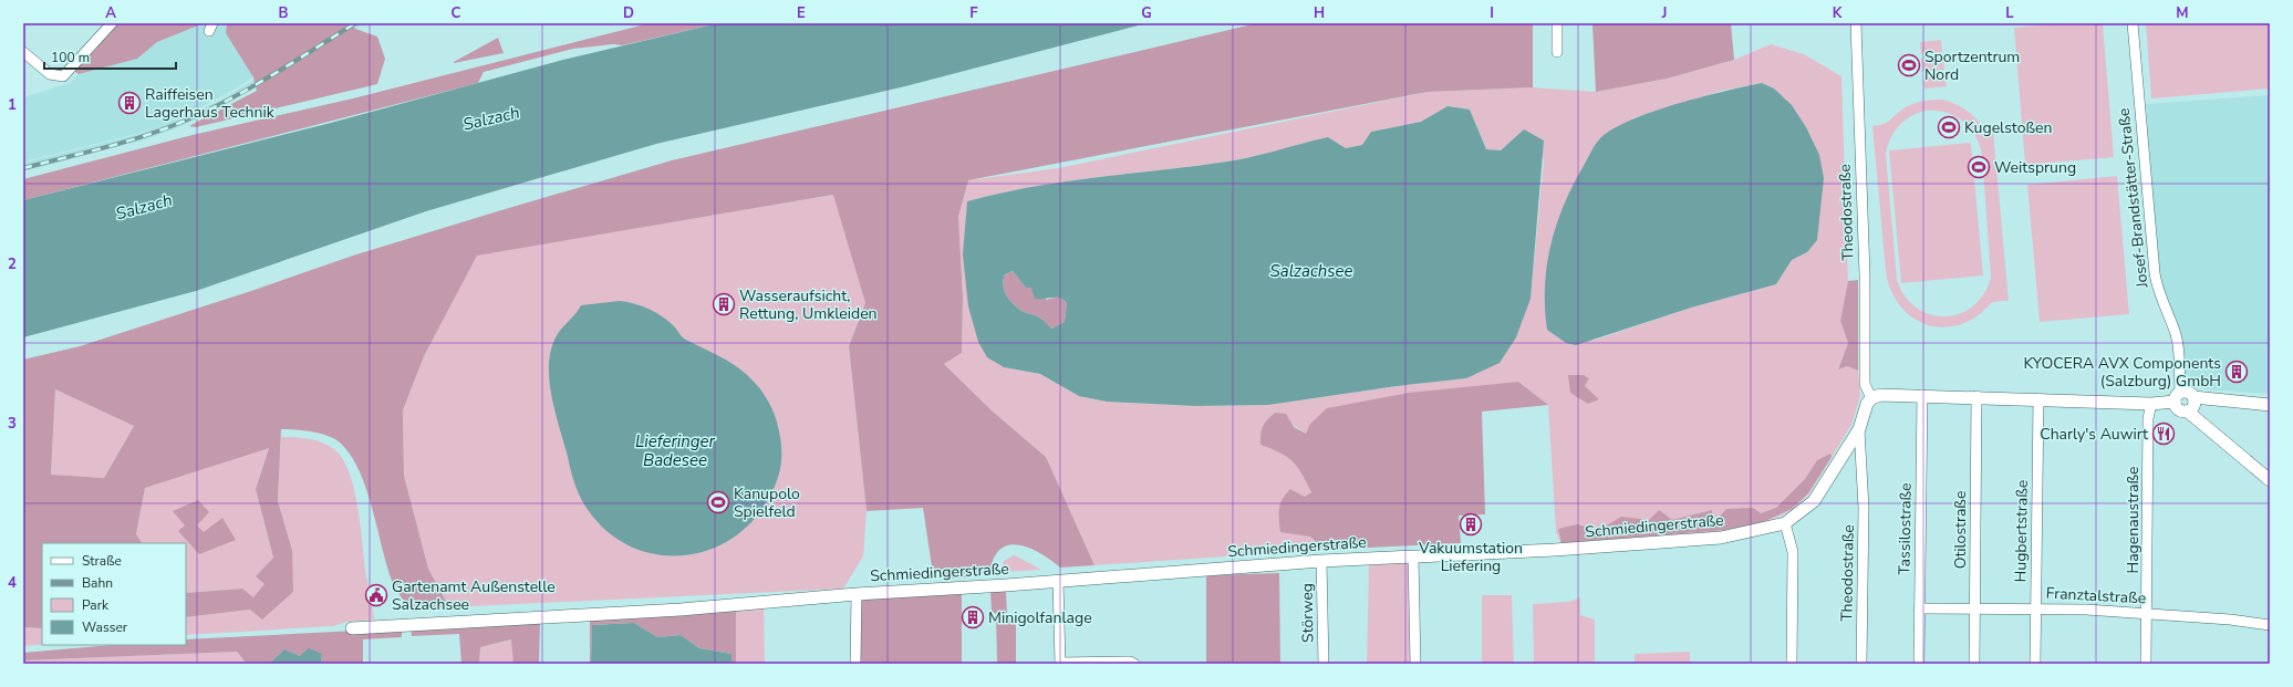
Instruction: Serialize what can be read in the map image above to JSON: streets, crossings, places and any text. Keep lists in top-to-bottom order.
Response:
{
  "streets": {
    "street": [
      "Josef-Brandstätter-Straße",
      "Theodostraße",
      "Hagenaustraße",
      "Schmiedingerstraße",
      "Tassilostraße",
      "Otilostraße",
      "Hugbertstraße",
      "Franztalstraße",
      "Störweg"
    ]
  },
  "crossings": [
    ["Theodostraße", "Schmiedingerstraße"],
    ["Hagenaustraße", "Franztalstraße"],
    ["Schmiedingerstraße", "Störweg"],
    ["Tassilostraße", "Franztalstraße"],
    ["Otilostraße", "Franztalstraße"],
    ["Hugbertstraße", "Franztalstraße"]
  ],
  "water": ["Salzach", "Salzachsee", "Lieferinger Badesee"],
  "places": {
    "sports": [
      "Sportzentrum Nord",
      "Kugelstoßen",
      "Weitsprung",
      "Kanupolo Spielfeld"
    ],
    "building": [
      "Raiffeisen Lagerhaus Technik",
      "Wasseraufsicht, Rettung, Umkleiden",
      "KYOCERA AVX Components (Salzburg) GmbH",
      "Vakuumstation Liefering",
      "Minigolfanlage"
    ],
    "restaurant": ["Charly's Auwirt"],
    "public building": ["Gartenamt Außenstelle Salzachsee"]
  },
  "legend": [
    "Straße",
    "Bahn",
    "Park",
    "Wasser"
  ],
  "scale_bar": "100 m",
  "grid": {
    "columns": [
      "A",
      "B",
      "C",
      "D",
      "E",
      "F",
      "G",
      "H",
      "I",
      "J",
      "K",
      "L",
      "M"
    ],
    "rows": [
      "1",
      "2",
      "3",
      "4"
    ]
  }
}
